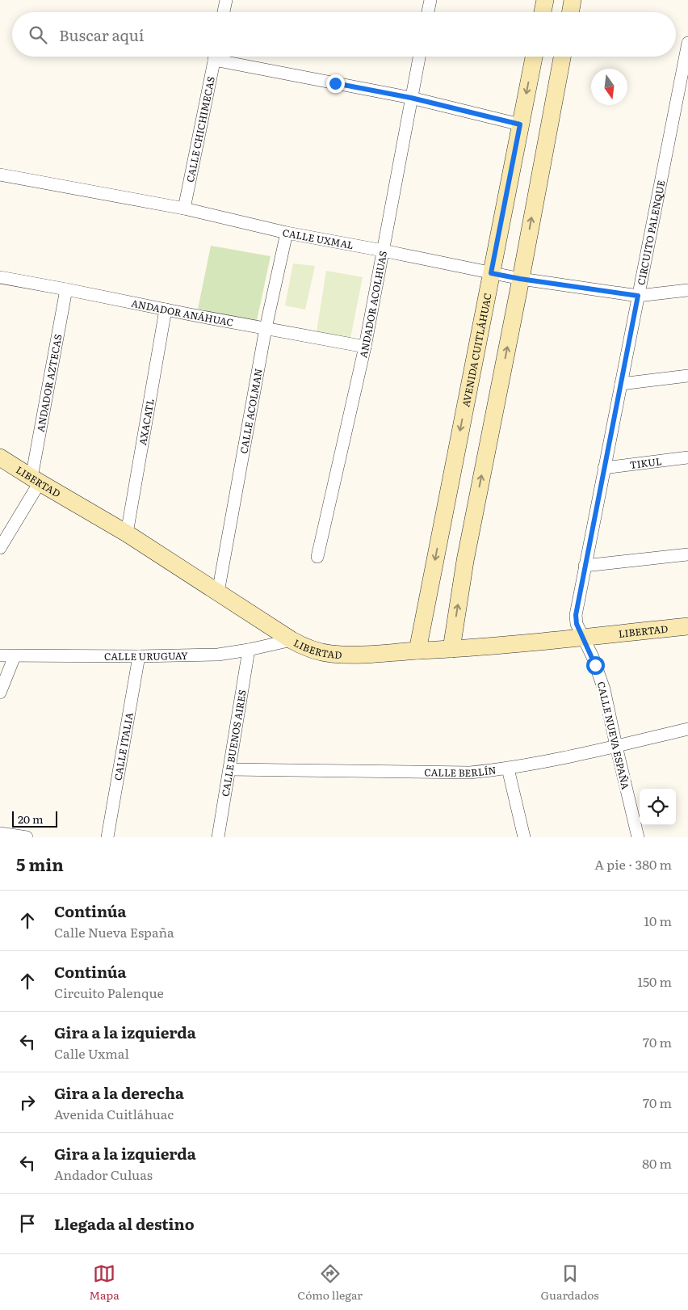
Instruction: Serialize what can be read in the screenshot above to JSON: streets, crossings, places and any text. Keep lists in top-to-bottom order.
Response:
{
  "streets": {
    "main road": ["AVENIDA CUITLÁHUAC", "LIBERTAD"],
    "street": [
      "CALLE CHICHIMECAS",
      "CIRCUITO PALENQUE",
      "CALLE UXMAL",
      "ANDADOR ACOLHUAS",
      "ANDADOR ANÁHUAC",
      "ANDADOR AZTECAS",
      "CALLE ACOLMAN",
      "AXACATL",
      "TIKUL",
      "CALLE URUGUAY",
      "CALLE NUEVA ESPAÑA",
      "CALLE BUENOS AIRES",
      "CALLE ITALIA",
      "CALLE BERLÍN"
    ]
  },
  "crossings": [
    ["CALLE CHICHIMECAS", "CALLE UXMAL"],
    ["CIRCUITO PALENQUE", "CALLE UXMAL"],
    ["CIRCUITO PALENQUE", "TIKUL"],
    ["CIRCUITO PALENQUE", "LIBERTAD"],
    ["CIRCUITO PALENQUE", "CALLE NUEVA ESPAÑA"],
    ["CALLE UXMAL", "ANDADOR ACOLHUAS"],
    ["CALLE UXMAL", "AVENIDA CUITLÁHUAC"],
    ["CALLE UXMAL", "CALLE ACOLMAN"],
    ["ANDADOR ACOLHUAS", "ANDADOR ANÁHUAC"],
    ["ANDADOR ANÁHUAC", "ANDADOR AZTECAS"],
    ["ANDADOR ANÁHUAC", "CALLE ACOLMAN"],
    ["ANDADOR ANÁHUAC", "AXACATL"],
    ["AVENIDA CUITLÁHUAC", "LIBERTAD"],
    ["ANDADOR AZTECAS", "LIBERTAD"],
    ["CALLE ACOLMAN", "LIBERTAD"],
    ["AXACATL", "LIBERTAD"],
    ["LIBERTAD", "CALLE URUGUAY"],
    ["LIBERTAD", "CALLE NUEVA ESPAÑA"],
    ["CALLE URUGUAY", "CALLE BUENOS AIRES"],
    ["CALLE URUGUAY", "CALLE ITALIA"],
    ["CALLE NUEVA ESPAÑA", "CALLE BERLÍN"],
    ["CALLE BUENOS AIRES", "CALLE BERLÍN"]
  ],
  "scale_bar": "20 m",
  "north": "bottom",
  "page": {
    "search": "Buscar aquí",
    "scale": "20 m",
    "heading": ["5 min", "A pie · 380 m"],
    "list": [
      ["Continúa", "Calle Nueva España", "10 m"],
      ["Continúa", "Circuito Palenque", "150 m"],
      ["Gira a la izquierda", "Calle Uxmal", "70 m"],
      ["Gira a la derecha", "Avenida Cuitláhuac", "70 m"],
      ["Gira a la izquierda", "Andador Culuas", "80 m"],
      "Llegada al destino"
    ],
    "nav": ["Mapa", "Cómo llegar", "Guardados"]
  }
}
